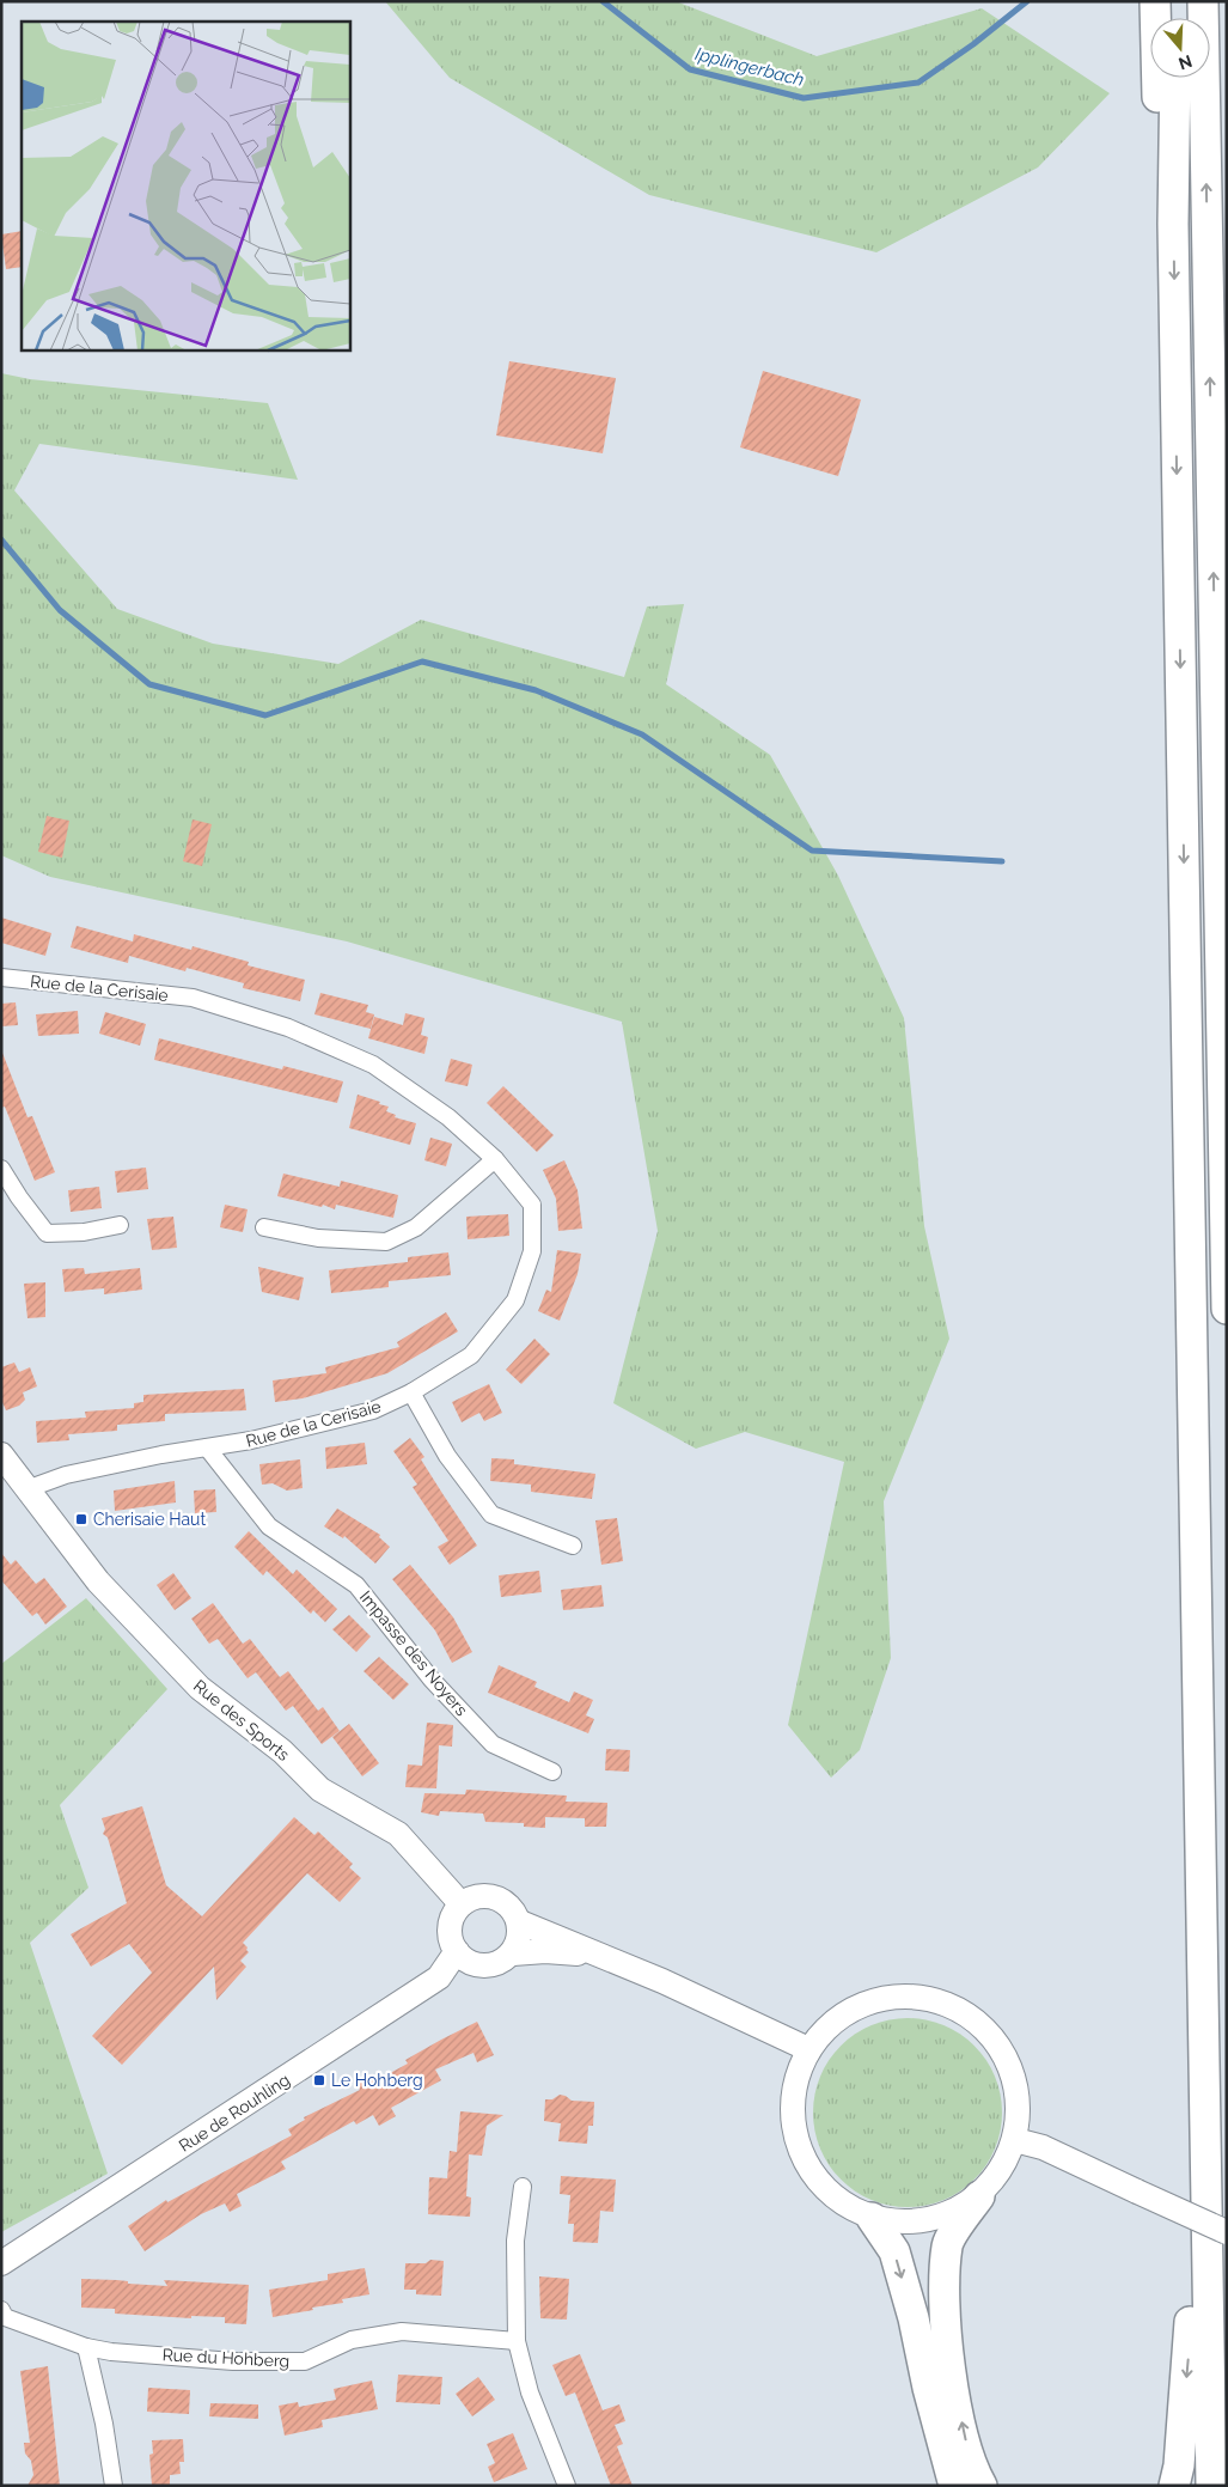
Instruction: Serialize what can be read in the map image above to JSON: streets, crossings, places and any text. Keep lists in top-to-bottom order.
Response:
{
  "streets": {
    "street": [
      "Rue de la Cerisaie",
      "Impasse des Noyers",
      "Rue des Sports",
      "Rue de Rouhling",
      "Rue du Hohberg"
    ]
  },
  "crossings": [
    ["Rue de la Cerisaie", "Impasse des Noyers"],
    ["Rue de la Cerisaie", "Rue des Sports"],
    ["Rue des Sports", "Rue de Rouhling"]
  ],
  "water": ["Ipplingerbach"],
  "places": {
    "transit": ["Cherisaie Haut", "Le Hohberg"]
  },
  "north": "bottom"
}
